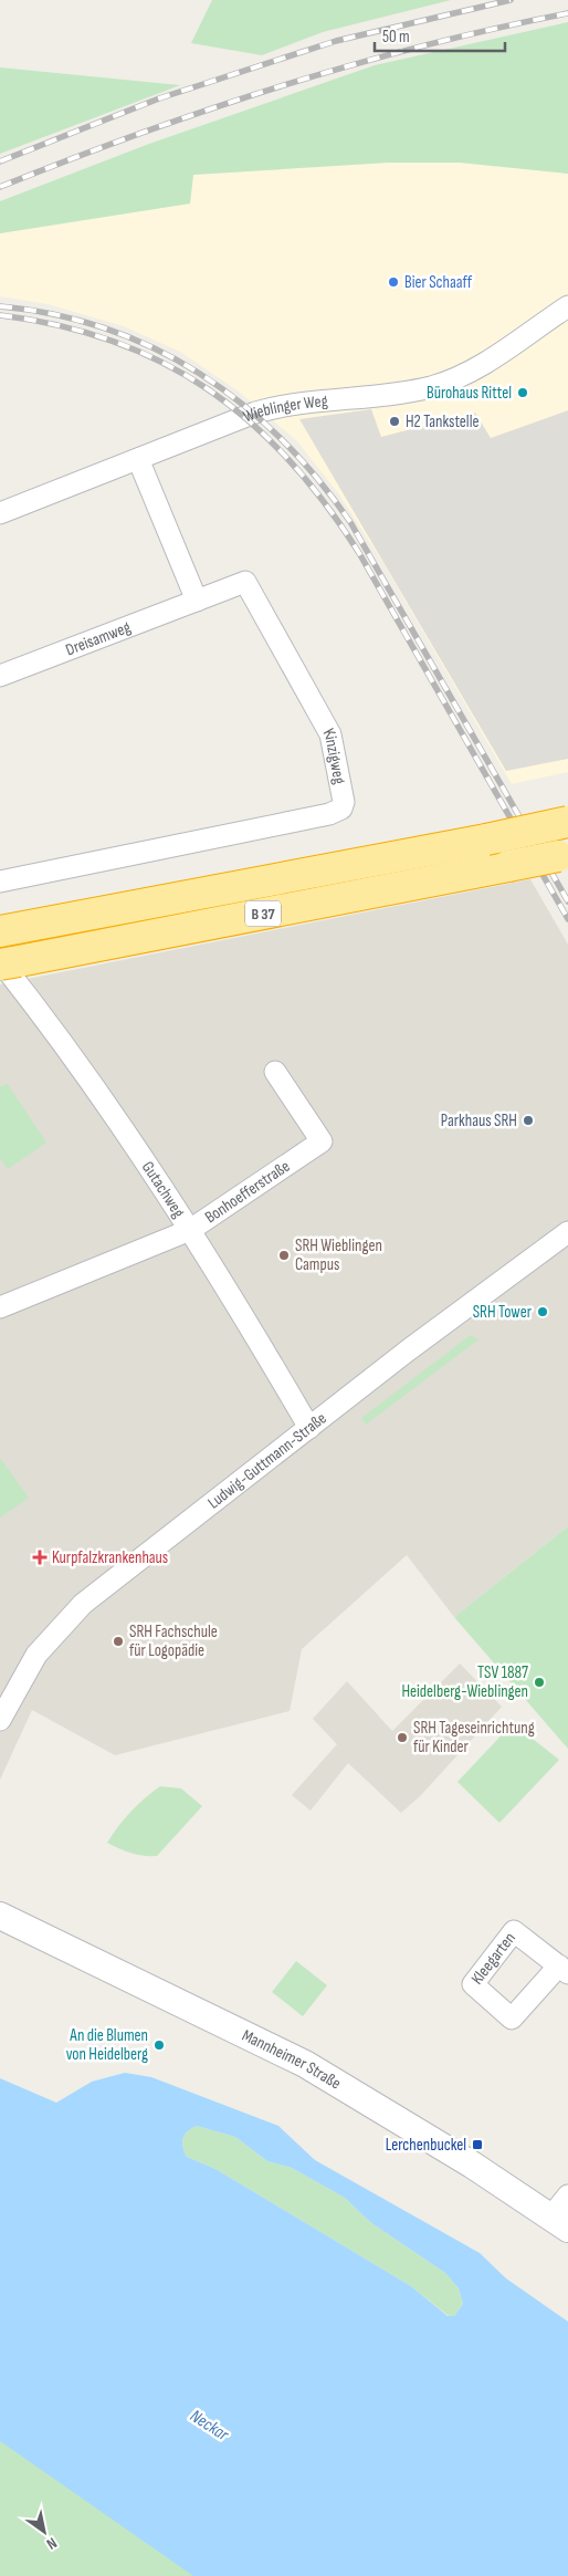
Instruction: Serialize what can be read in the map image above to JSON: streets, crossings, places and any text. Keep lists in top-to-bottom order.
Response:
{
  "streets": {
    "highway": ["B 37"],
    "street": [
      "Wieblinger Weg",
      "Dreisamweg",
      "Kinzigweg",
      "Gutachweg",
      "Bonhoefferstraße",
      "Ludwig-Guttmann-Straße",
      "Mannheimer Straße"
    ]
  },
  "crossings": [
    ["Dreisamweg", "Kinzigweg"],
    ["B 37", "Gutachweg"],
    ["Gutachweg", "Bonhoefferstraße"],
    ["Gutachweg", "Ludwig-Guttmann-Straße"]
  ],
  "water": ["Neckar"],
  "places": {
    "other": [
      "Bier Schaaff",
      "Bürohaus Rittel",
      "H2 Tankstelle",
      "Parkhaus SRH",
      "SRH Wieblingen Campus",
      "SRH Tower",
      "SRH Fachschule für Logopädie",
      "TSV 1887 Heidelberg-Wieblingen",
      "SRH Tageseinrichtung für Kinder",
      "An die Blumen von Heidelberg"
    ],
    "health": ["Kurpfalzkrankenhaus"],
    "transit": ["Lerchenbuckel"]
  },
  "scale_bar": "50 m",
  "north": "bottom right"
}
